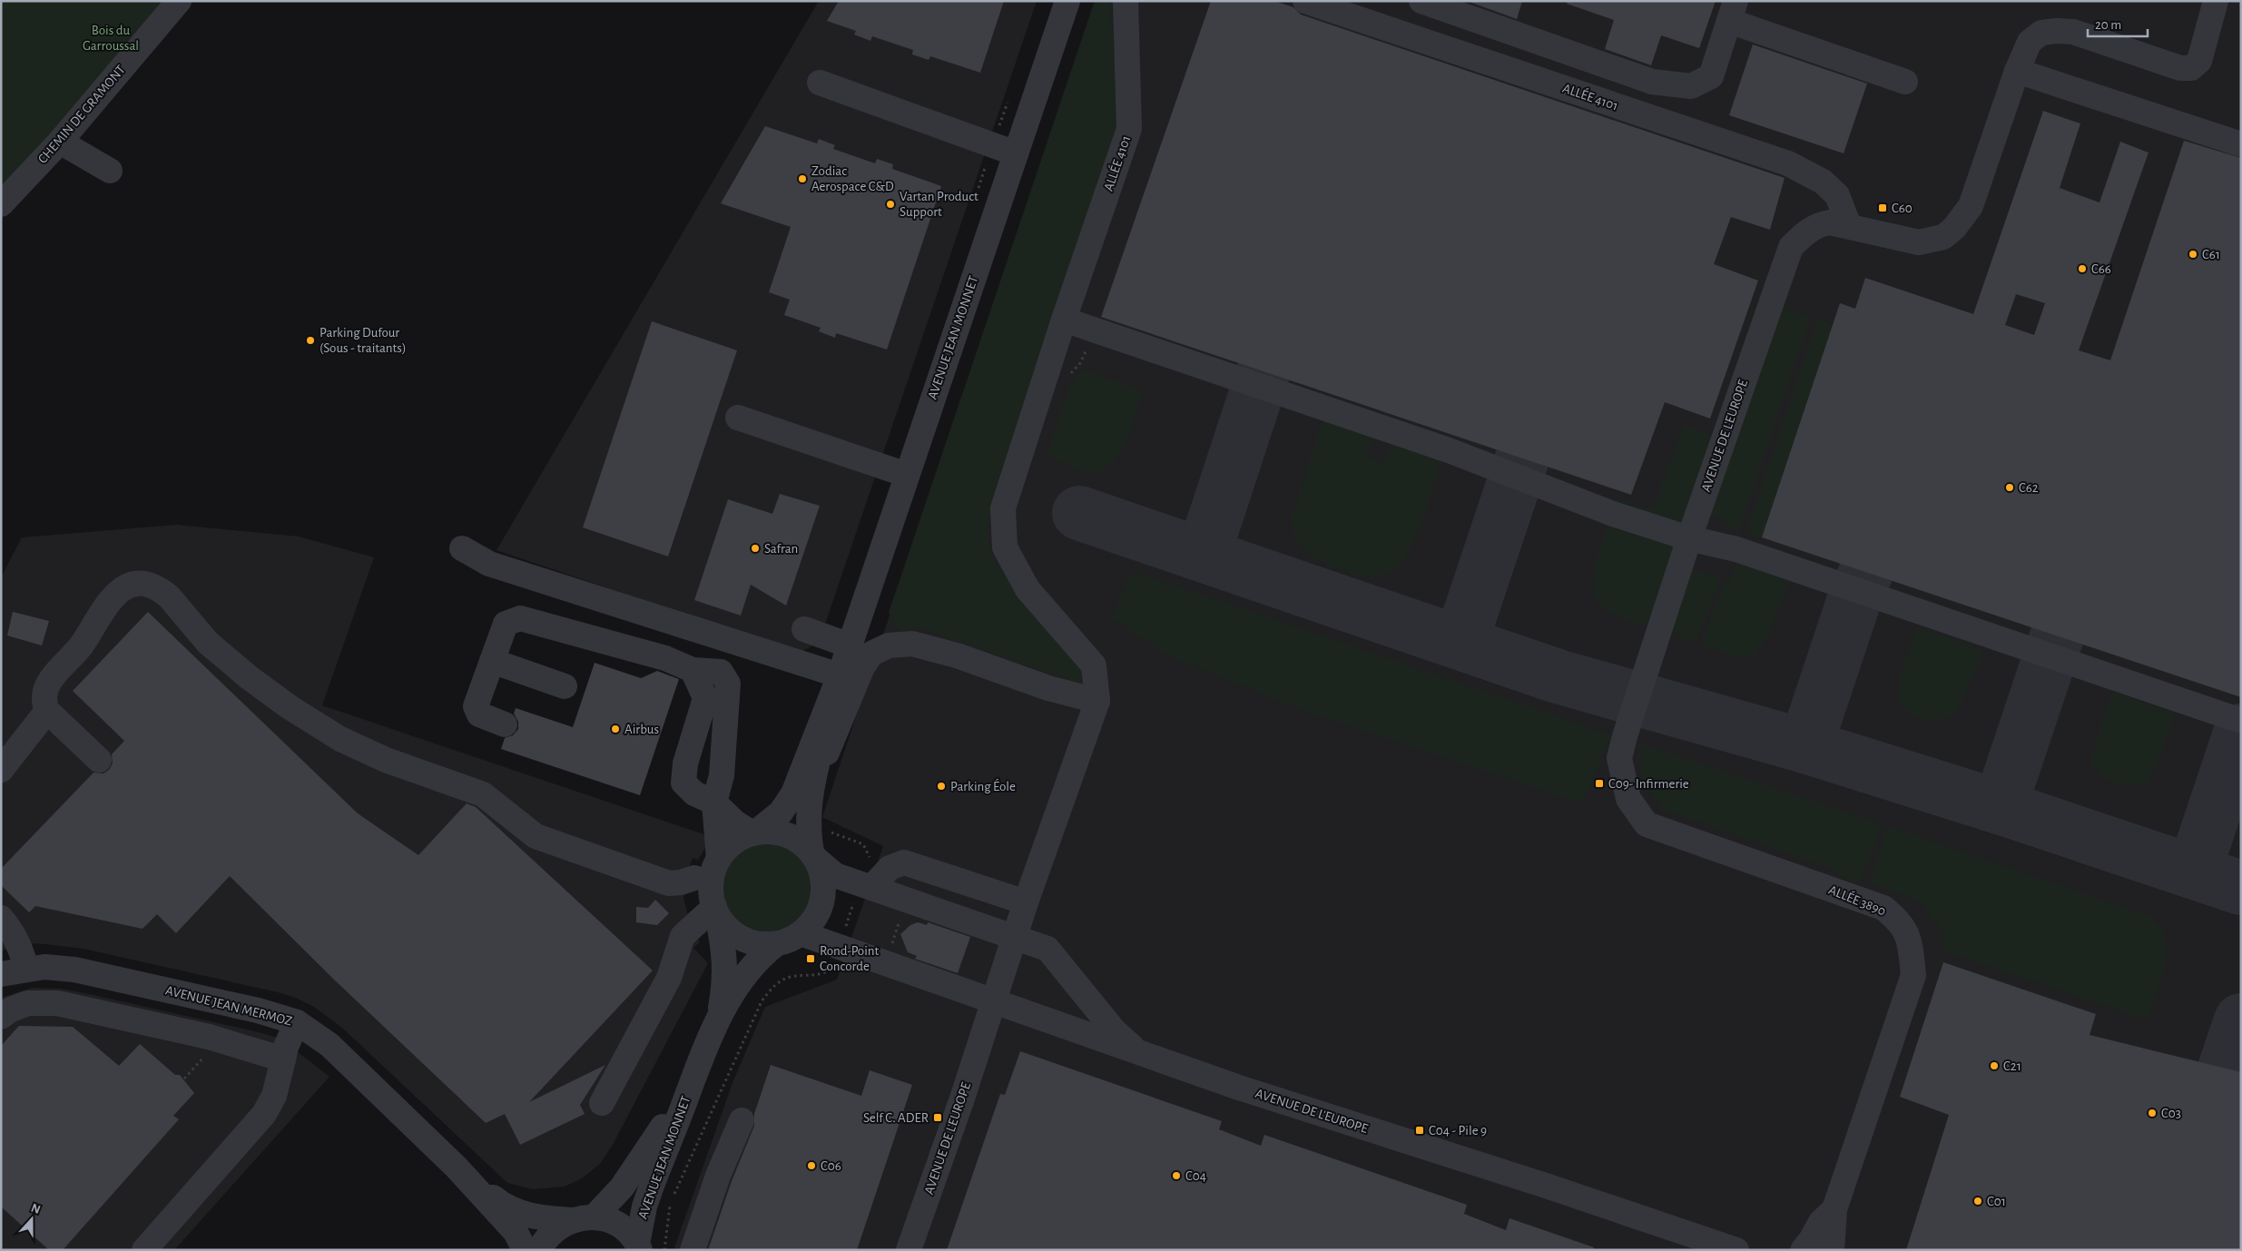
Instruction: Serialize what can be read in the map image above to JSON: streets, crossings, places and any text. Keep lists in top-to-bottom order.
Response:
{
  "streets": {
    "street": [
      "ALLÉE 4101",
      "CHEMIN DE GRAMONT",
      "AVENUE JEAN MONNET",
      "AVENUE DE L'EUROPE",
      "ALLÉE 3890",
      "AVENUE JEAN MERMOZ"
    ]
  },
  "crossings": [
    ["ALLÉE 4101", "AVENUE DE L'EUROPE"],
    ["AVENUE JEAN MONNET", "AVENUE DE L'EUROPE"],
    ["AVENUE JEAN MONNET", "AVENUE JEAN MERMOZ"],
    ["AVENUE DE L'EUROPE", "ALLÉE 3890"]
  ],
  "parks": ["Bois du Garroussal"],
  "places": {
    "other": [
      "Zodiac Aerospace C&D",
      "Vartan Product Support",
      "C61",
      "C66",
      "Parking Dufour (Sous - traitants)",
      "C62",
      "Safran",
      "Airbus",
      "Parking Éole",
      "C21",
      "C03",
      "C06",
      "C04",
      "C01"
    ],
    "transit": [
      "C60",
      "C09- Infirmerie",
      "Rond-Point Concorde",
      "Self C. ADER",
      "C04 - Pile 9"
    ]
  },
  "scale_bar": "20 m",
  "north": "top"
}
